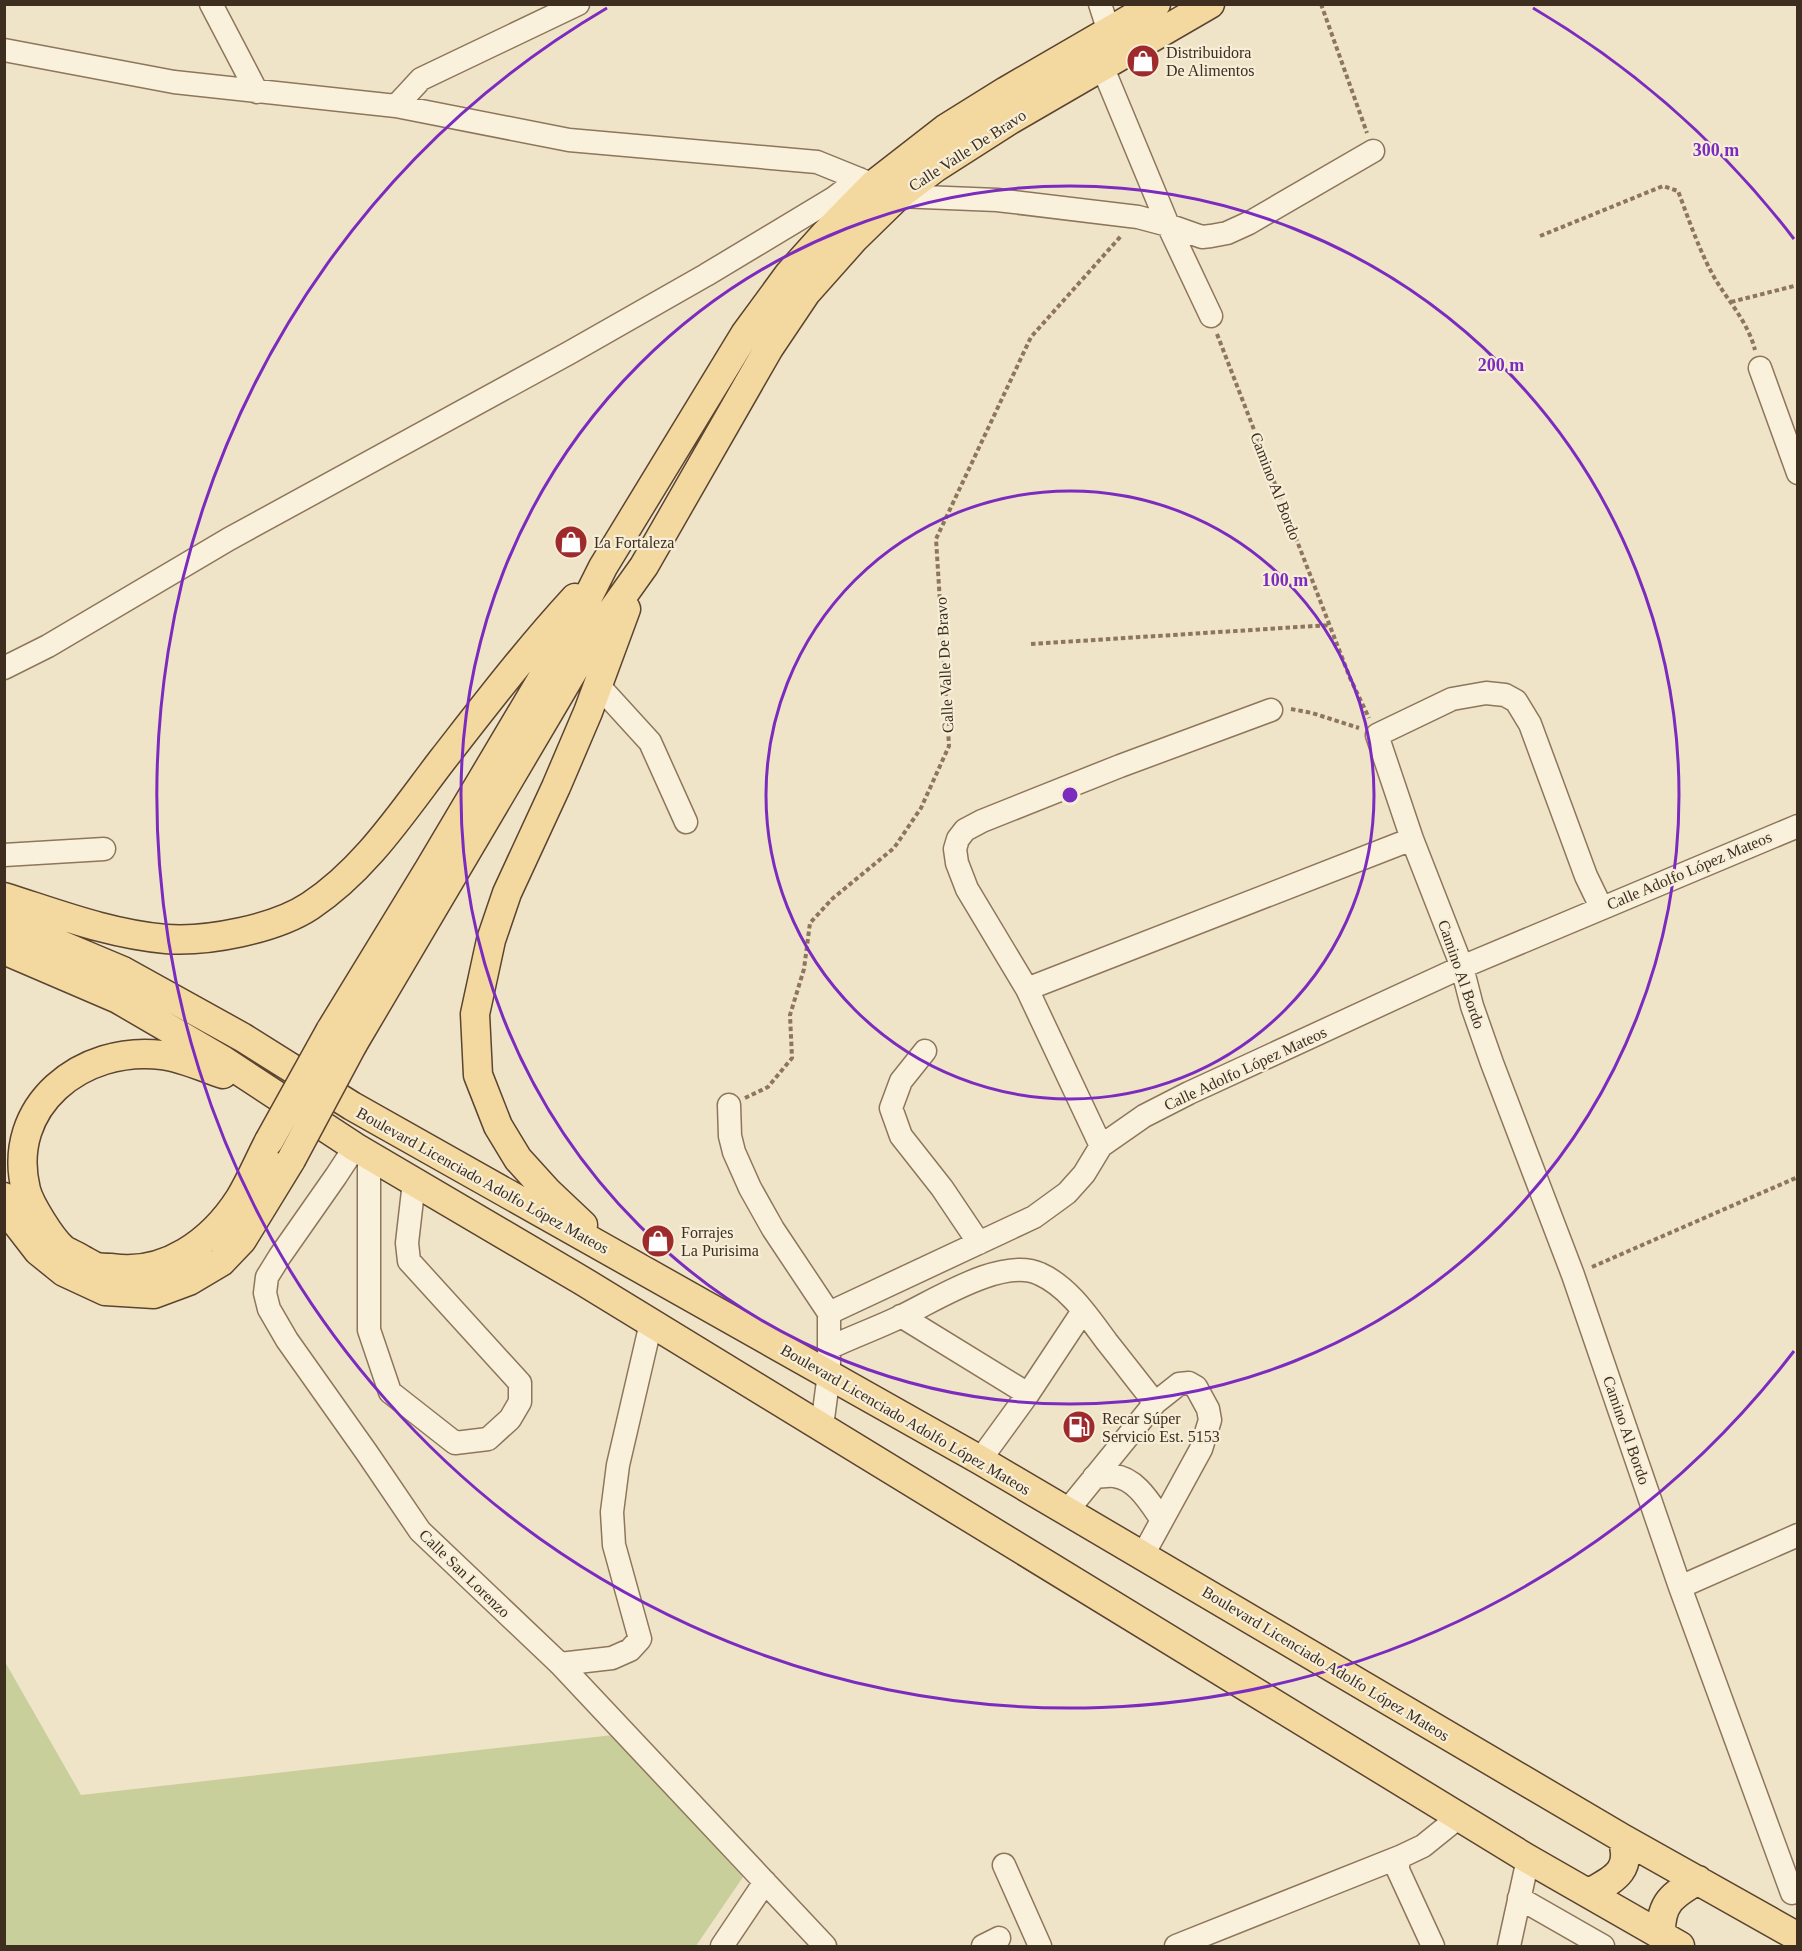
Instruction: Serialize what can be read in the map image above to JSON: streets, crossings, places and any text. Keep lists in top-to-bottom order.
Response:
{
  "streets": {
    "main road": ["Calle Valle De Bravo", "Boulevard Licenciado Adolfo López Mateos"],
    "street": ["Camino Al Bordo", "Calle Adolfo López Mateos", "Calle San Lorenzo"]
  },
  "crossings": [
    ["Camino Al Bordo", "Calle Adolfo López Mateos"],
    ["Boulevard Licenciado Adolfo López Mateos", "Calle San Lorenzo"]
  ],
  "places": {
    "shop": ["Distribuidora De Alimentos", "La Fortaleza", "Forrajes La Purisima"],
    "fuel station": ["Recar Súper Servicio Est. 5153"]
  },
  "rings": ["300 m", "200 m", "100 m"]
}
